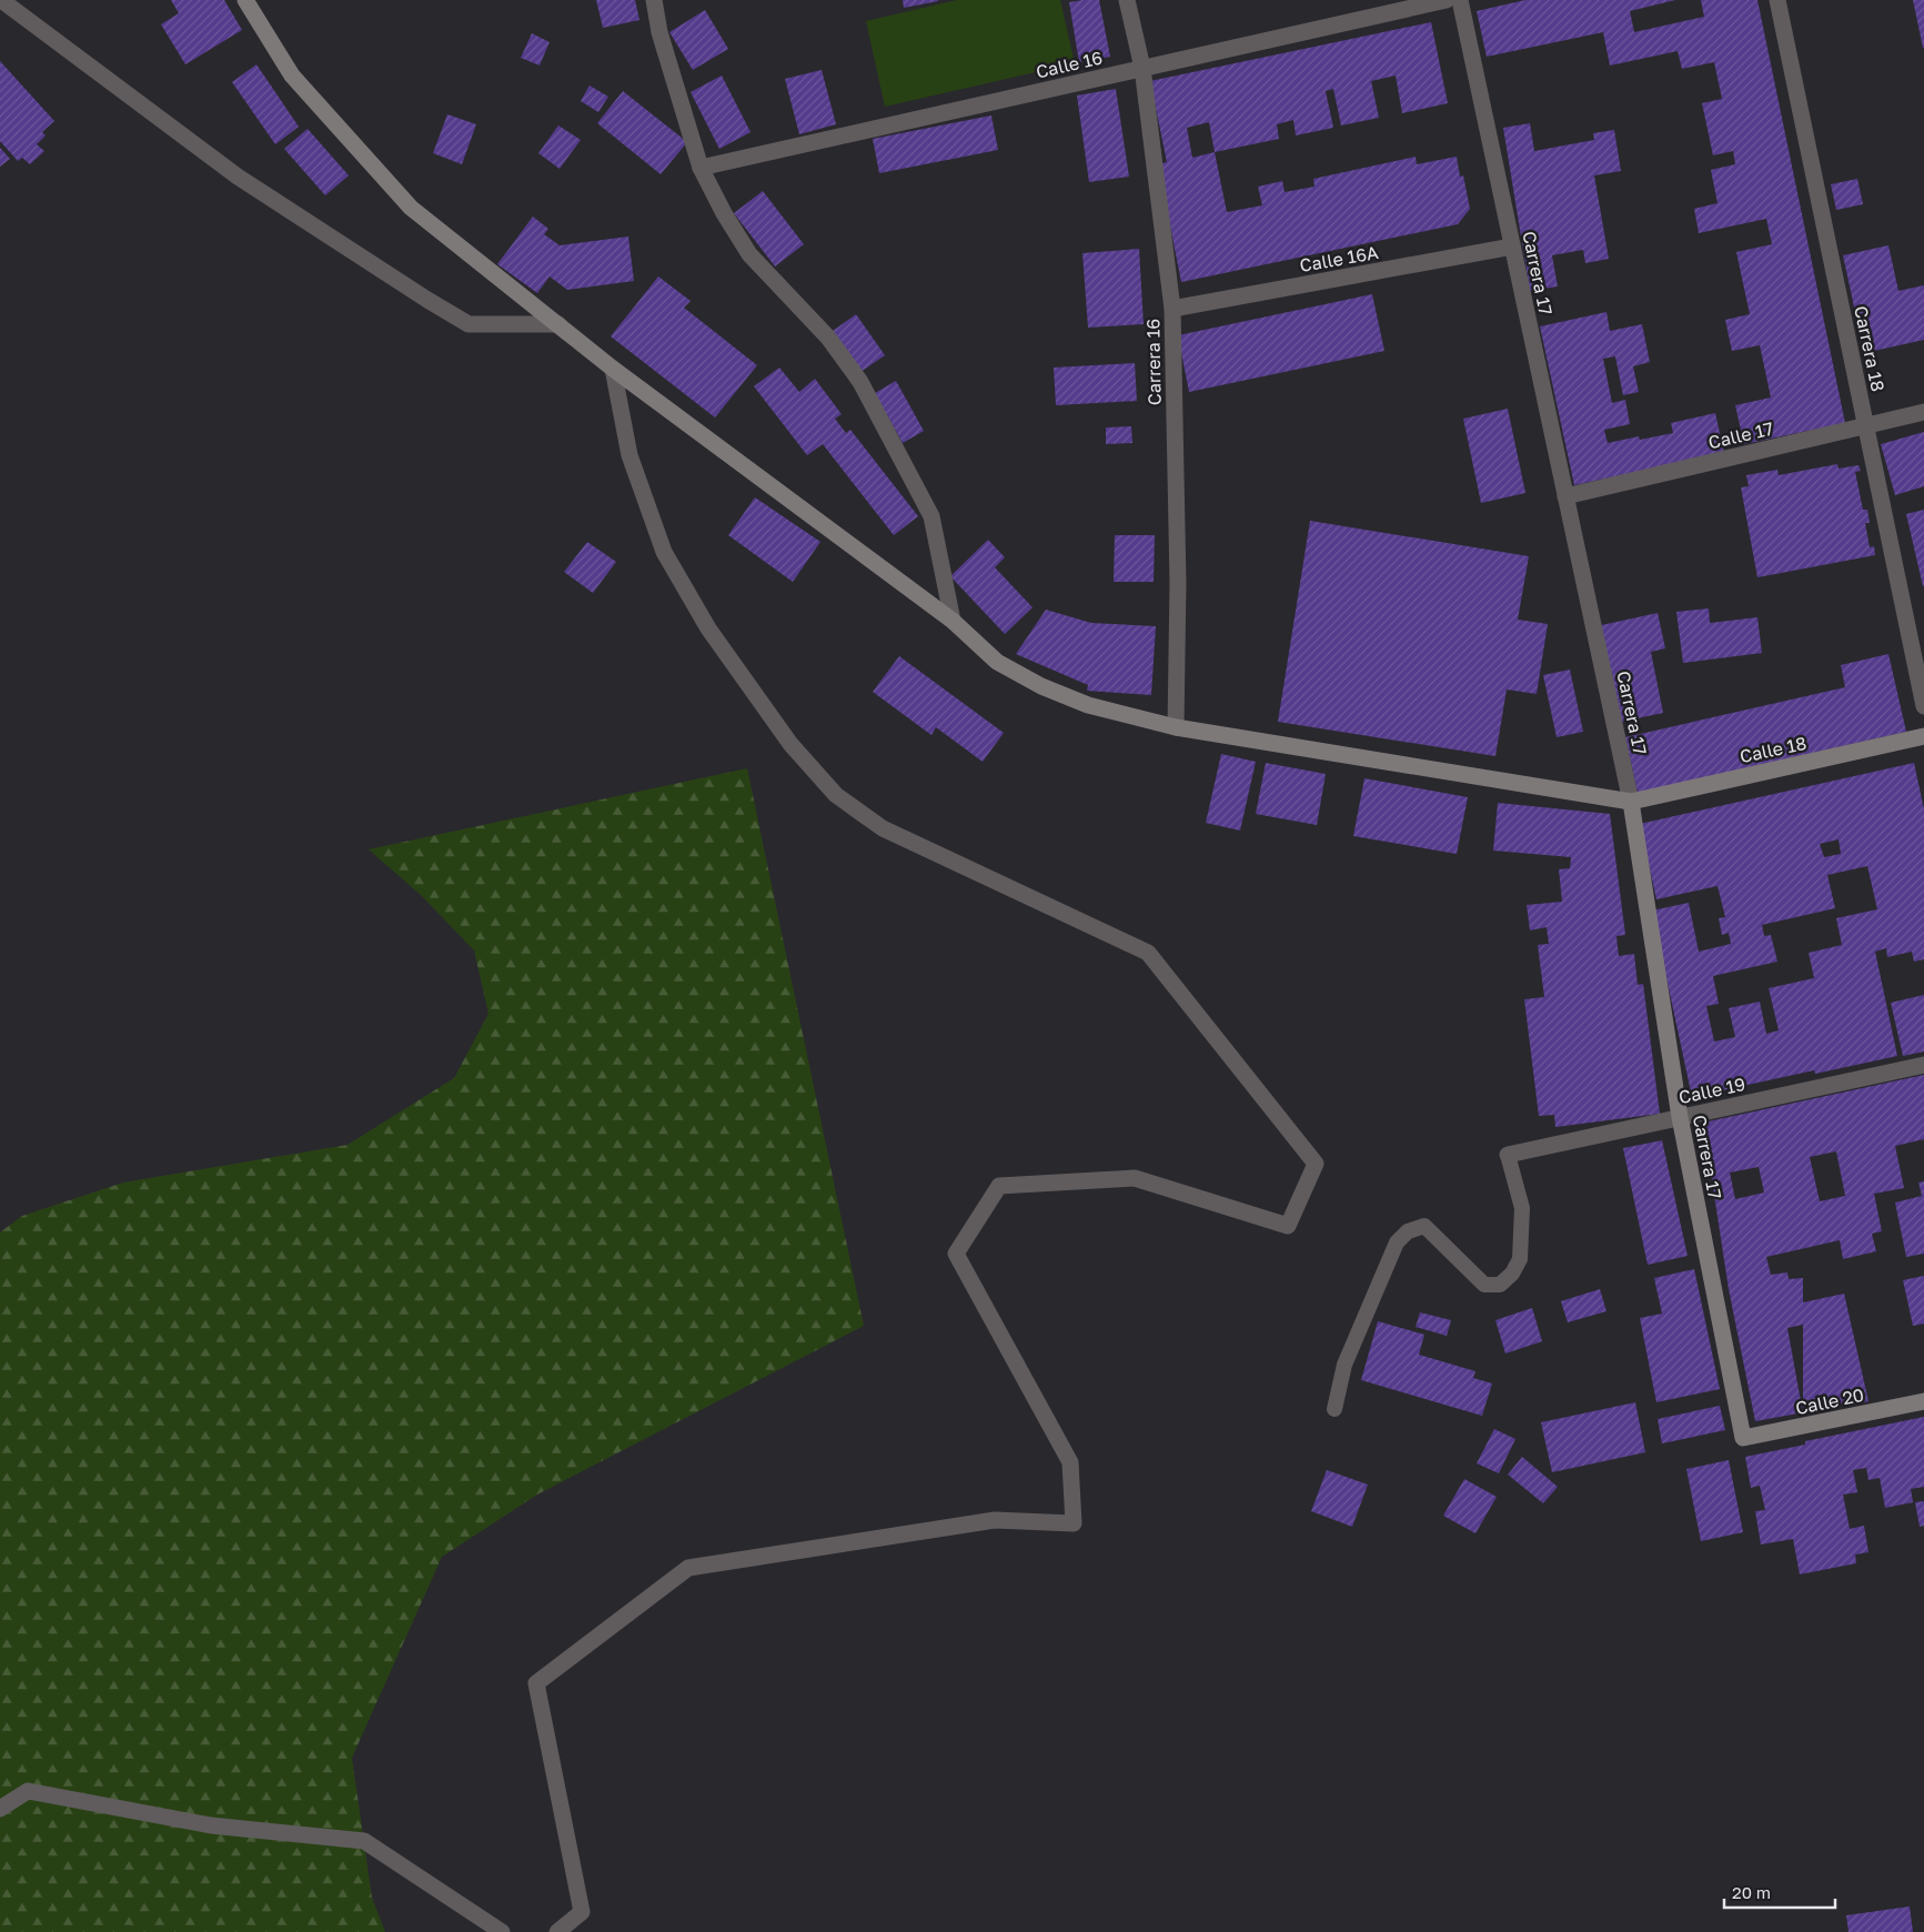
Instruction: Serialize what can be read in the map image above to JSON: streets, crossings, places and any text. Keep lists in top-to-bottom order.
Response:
{
  "streets": {
    "main road": ["Carrera 17", "Calle 18", "Calle 20"],
    "street": [
      "Calle 16",
      "Calle 16A",
      "Carrera 18",
      "Carrera 16",
      "Calle 17",
      "Calle 19"
    ]
  },
  "crossings": [
    ["Calle 16", "Carrera 16"],
    ["Calle 16A", "Carrera 17"],
    ["Calle 16A", "Carrera 16"],
    ["Carrera 17", "Calle 17"],
    ["Carrera 17", "Calle 18"],
    ["Carrera 17", "Calle 19"],
    ["Carrera 17", "Calle 20"],
    ["Carrera 18", "Calle 17"]
  ],
  "scale_bar": "20 m"
}
